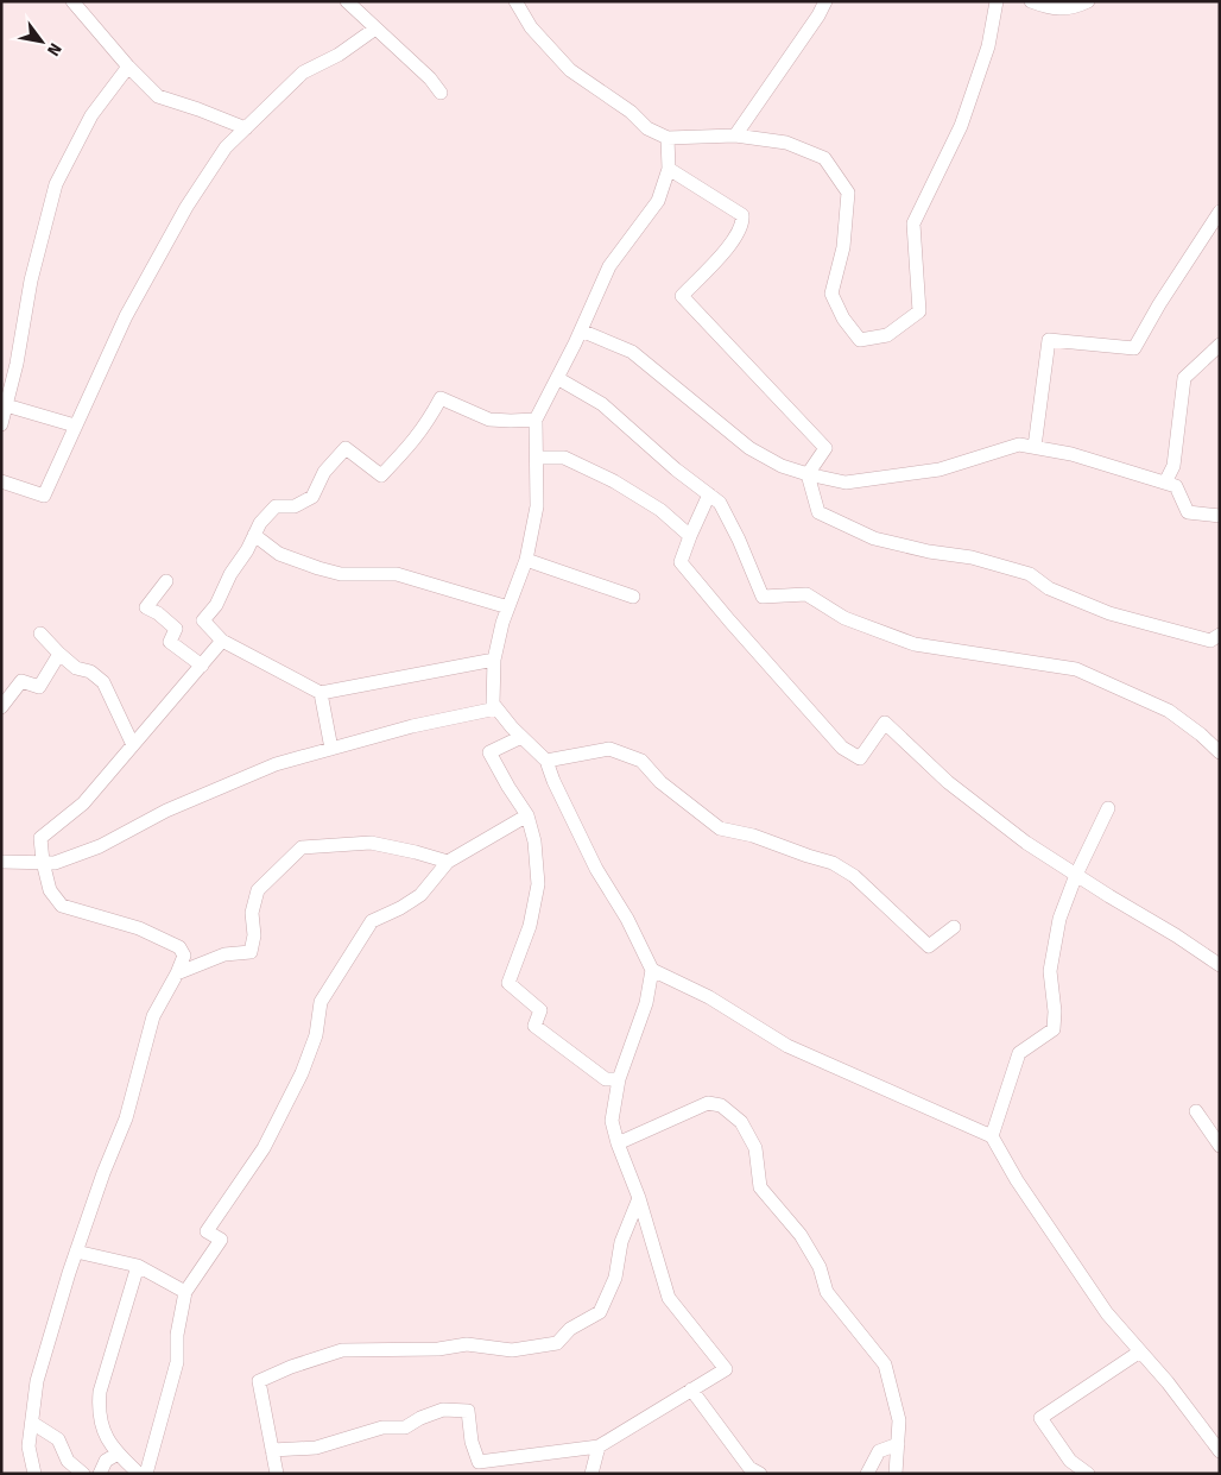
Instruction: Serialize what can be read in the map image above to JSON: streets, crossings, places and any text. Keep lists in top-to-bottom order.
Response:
{
  "north": "bottom right"
}
